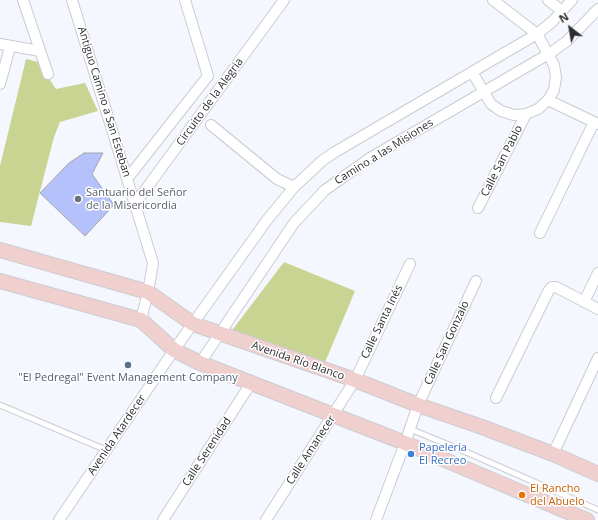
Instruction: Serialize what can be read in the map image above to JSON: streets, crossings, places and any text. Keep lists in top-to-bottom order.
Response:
{
  "streets": {
    "street": [
      "Antiguo Camino a San Esteban",
      "Circuito de la Alegria",
      "Camino a las Misiones",
      "Calle San Pablo",
      "Calle Santa Inés",
      "Calle San Gonzalo",
      "Avenida Río Blanco",
      "Avenida Atardecer",
      "Calle Amanecer",
      "Calle Serenidad"
    ]
  },
  "crossings": [
    ["Antiguo Camino a San Esteban", "Circuito de la Alegria"],
    ["Antiguo Camino a San Esteban", "Avenida Río Blanco"],
    ["Camino a las Misiones", "Avenida Río Blanco"],
    ["Camino a las Misiones", "Avenida Atardecer"],
    ["Calle Santa Inés", "Avenida Río Blanco"],
    ["Calle Santa Inés", "Calle Amanecer"],
    ["Calle San Gonzalo", "Avenida Río Blanco"],
    ["Avenida Río Blanco", "Calle Amanecer"]
  ],
  "places": [
    "Santuario del Señor de la Misericordia",
    "\"El Pedregal\" Event Management Company",
    "Papelería El Recreo",
    "El Rancho del Abuelo"
  ],
  "north": "top left"
}
